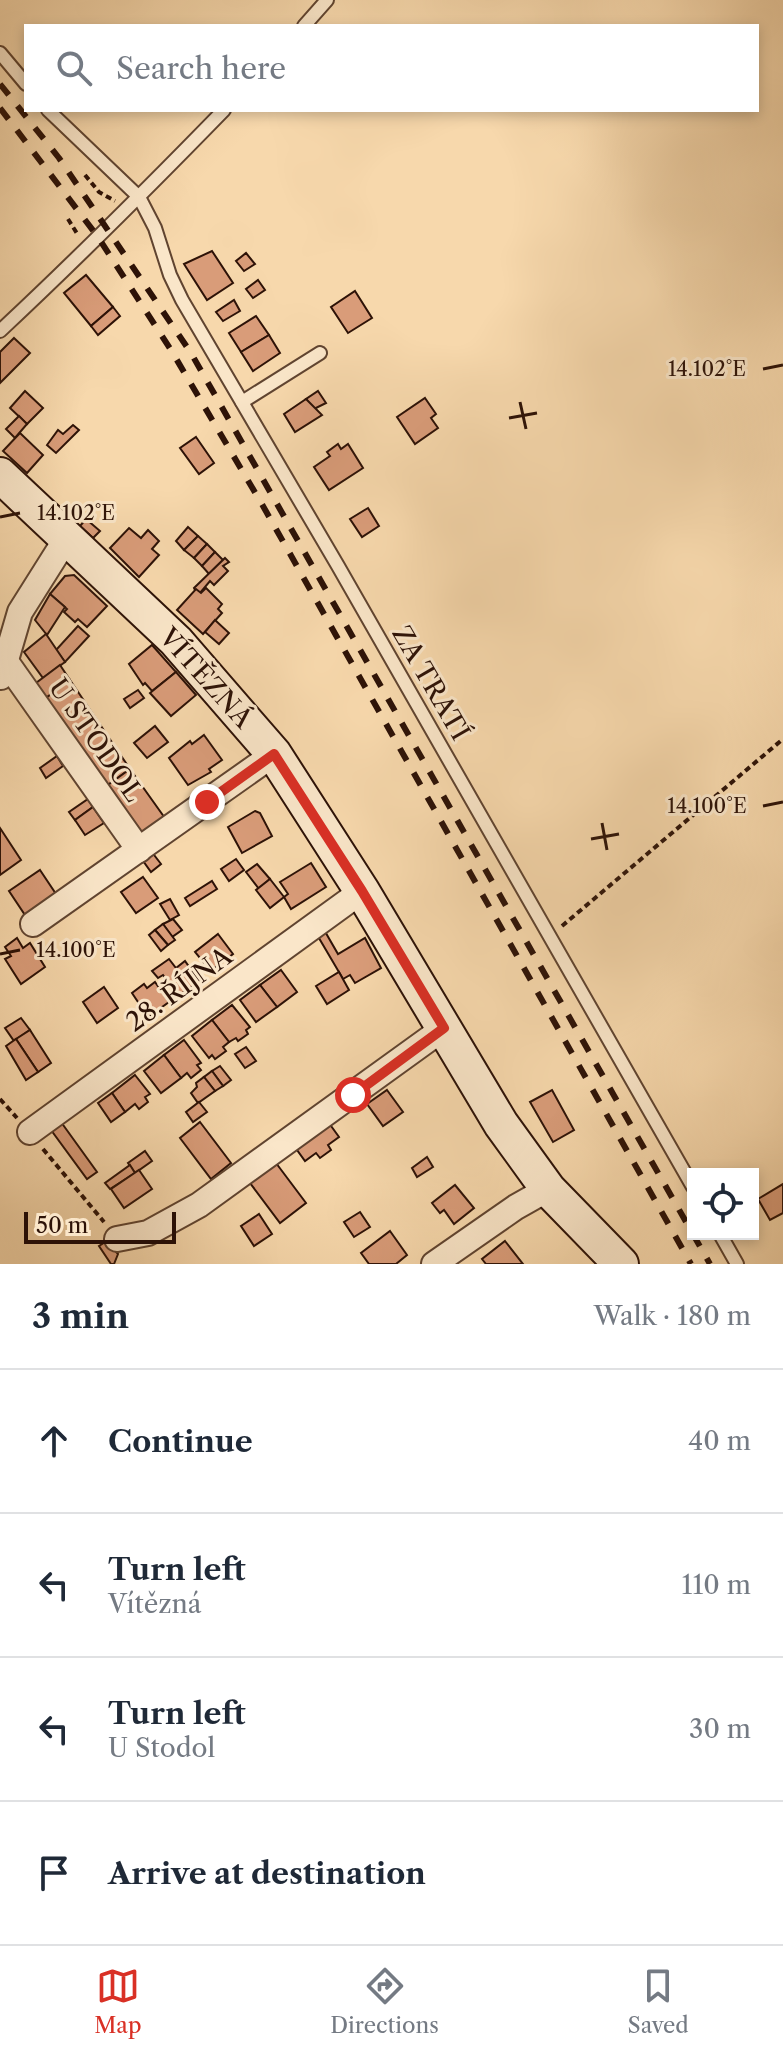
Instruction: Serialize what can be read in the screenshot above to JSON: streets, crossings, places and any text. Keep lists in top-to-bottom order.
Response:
{
  "streets": {
    "main road": ["VÍTĚZNÁ"],
    "street": ["U STODOL", "28. ŘÍJNA"],
    "lane": ["ZA TRATÍ"]
  },
  "crossings": [
    ["VÍTĚZNÁ", "U STODOL"],
    ["VÍTĚZNÁ", "28. ŘÍJNA"]
  ],
  "scale_bar": "50 m",
  "page": {
    "search": "Search here",
    "scale": "50 m",
    "heading": ["3 min", "Walk · 180 m"],
    "list": [
      ["Continue", "40 m"],
      ["Turn left", "Vítězná", "110 m"],
      ["Turn left", "U Stodol", "30 m"],
      "Arrive at destination"
    ],
    "nav": ["Map", "Directions", "Saved"]
  },
  "coordinates": ["14.102°E", "14.100°E"]
}
